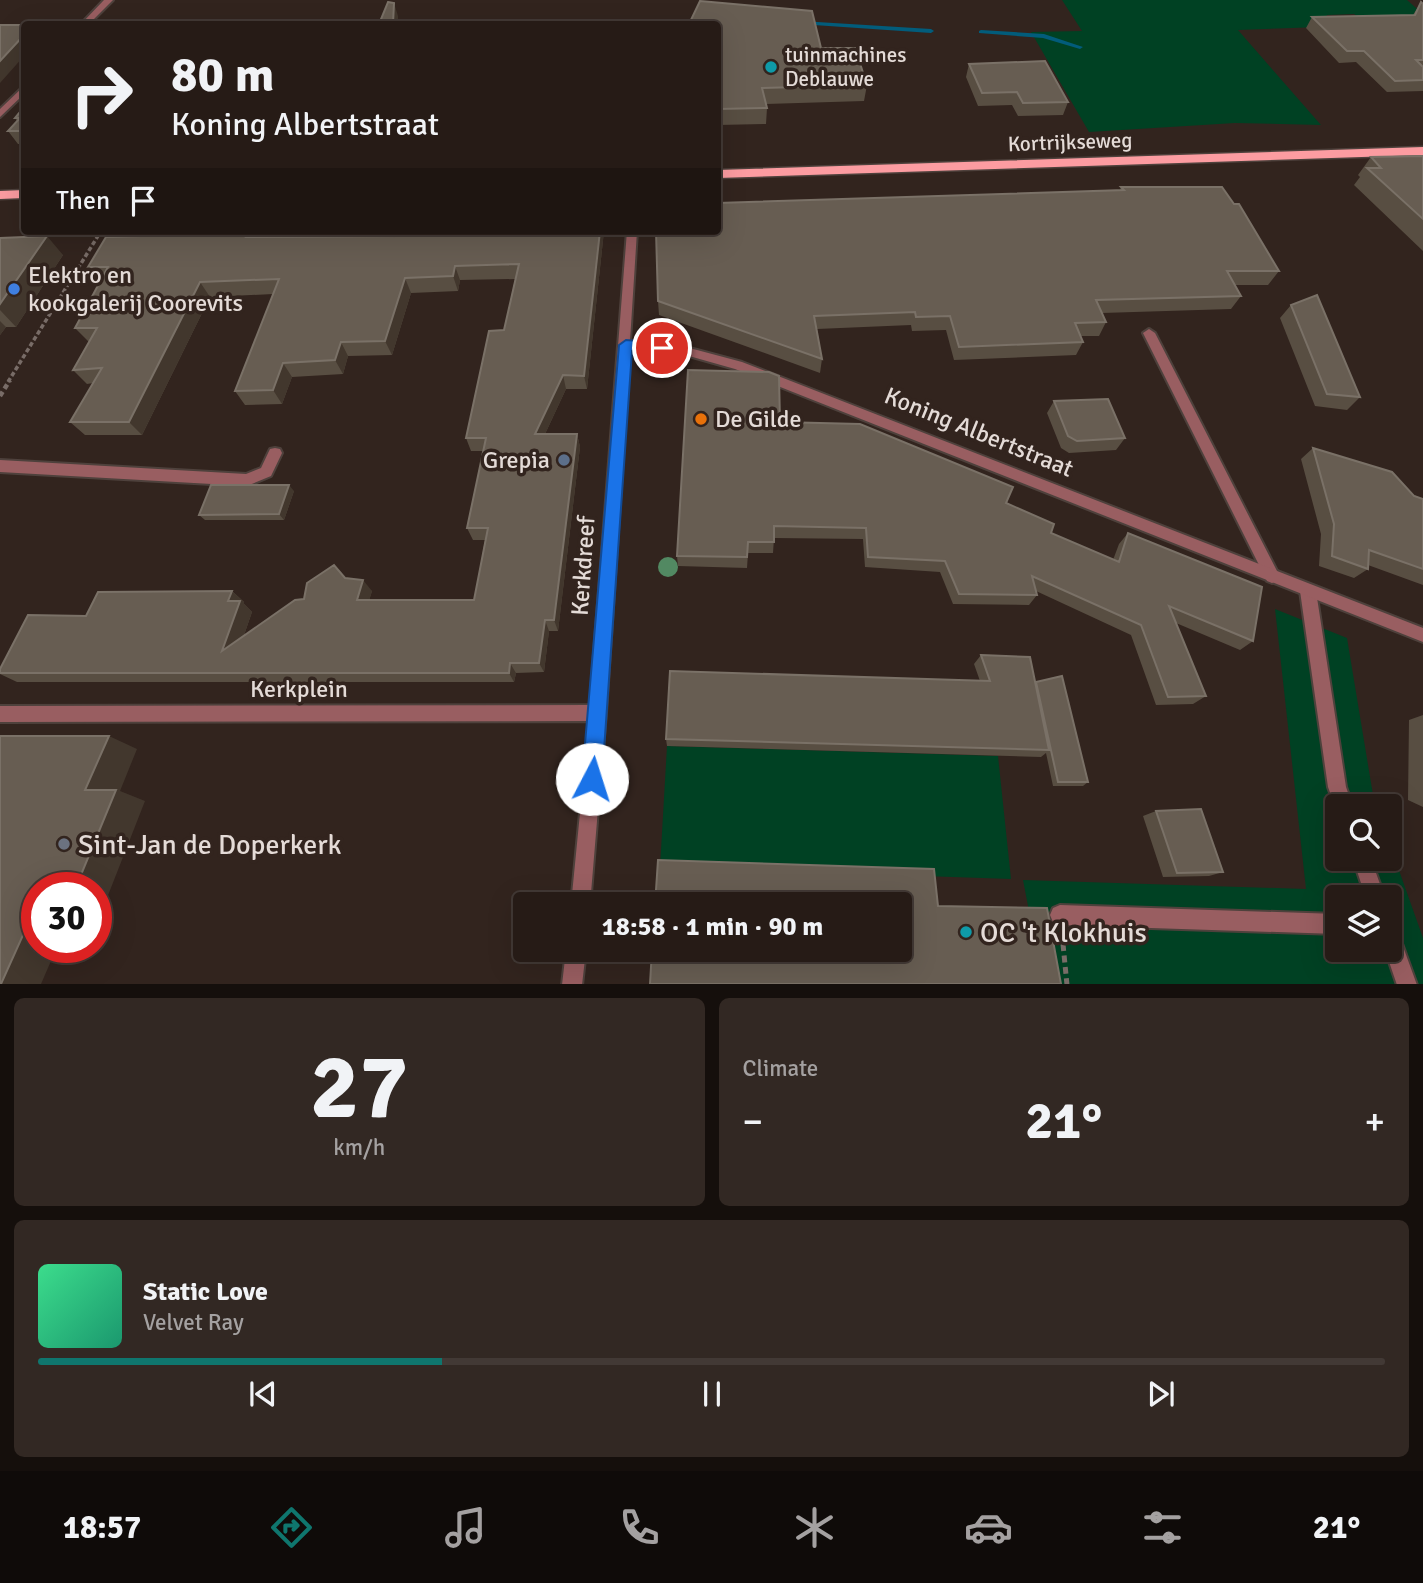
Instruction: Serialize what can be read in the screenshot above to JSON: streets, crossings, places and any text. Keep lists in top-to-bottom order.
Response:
{
  "streets": {
    "main road": ["Kortrijkseweg"],
    "street": ["Koning Albertstraat", "Kerkdreef", "Kerkplein"]
  },
  "crossings": [
    ["Koning Albertstraat", "Kerkdreef"],
    ["Kerkdreef", "Kerkplein"]
  ],
  "places": [
    "tuinmachines Deblauwe",
    "Elektro en kookgalerij Coorevits",
    "De Gilde",
    "Grepia",
    "Sint-Jan de Doperkerk",
    "OC 't Klokhuis"
  ],
  "page": {
    "turn": ["80 m", "Koning Albertstraat"],
    "then": "Then",
    "limit": "30",
    "trip": "18:58 · 1 min · 90 m",
    "tile": [
      ["27", "km/h"],
      "Climate"
    ],
    "heat": ["−", "21°", "+"],
    "song": ["Static Love", "Velvet Ray"],
    "tabs": ["18:57", "21°"]
  }
}
